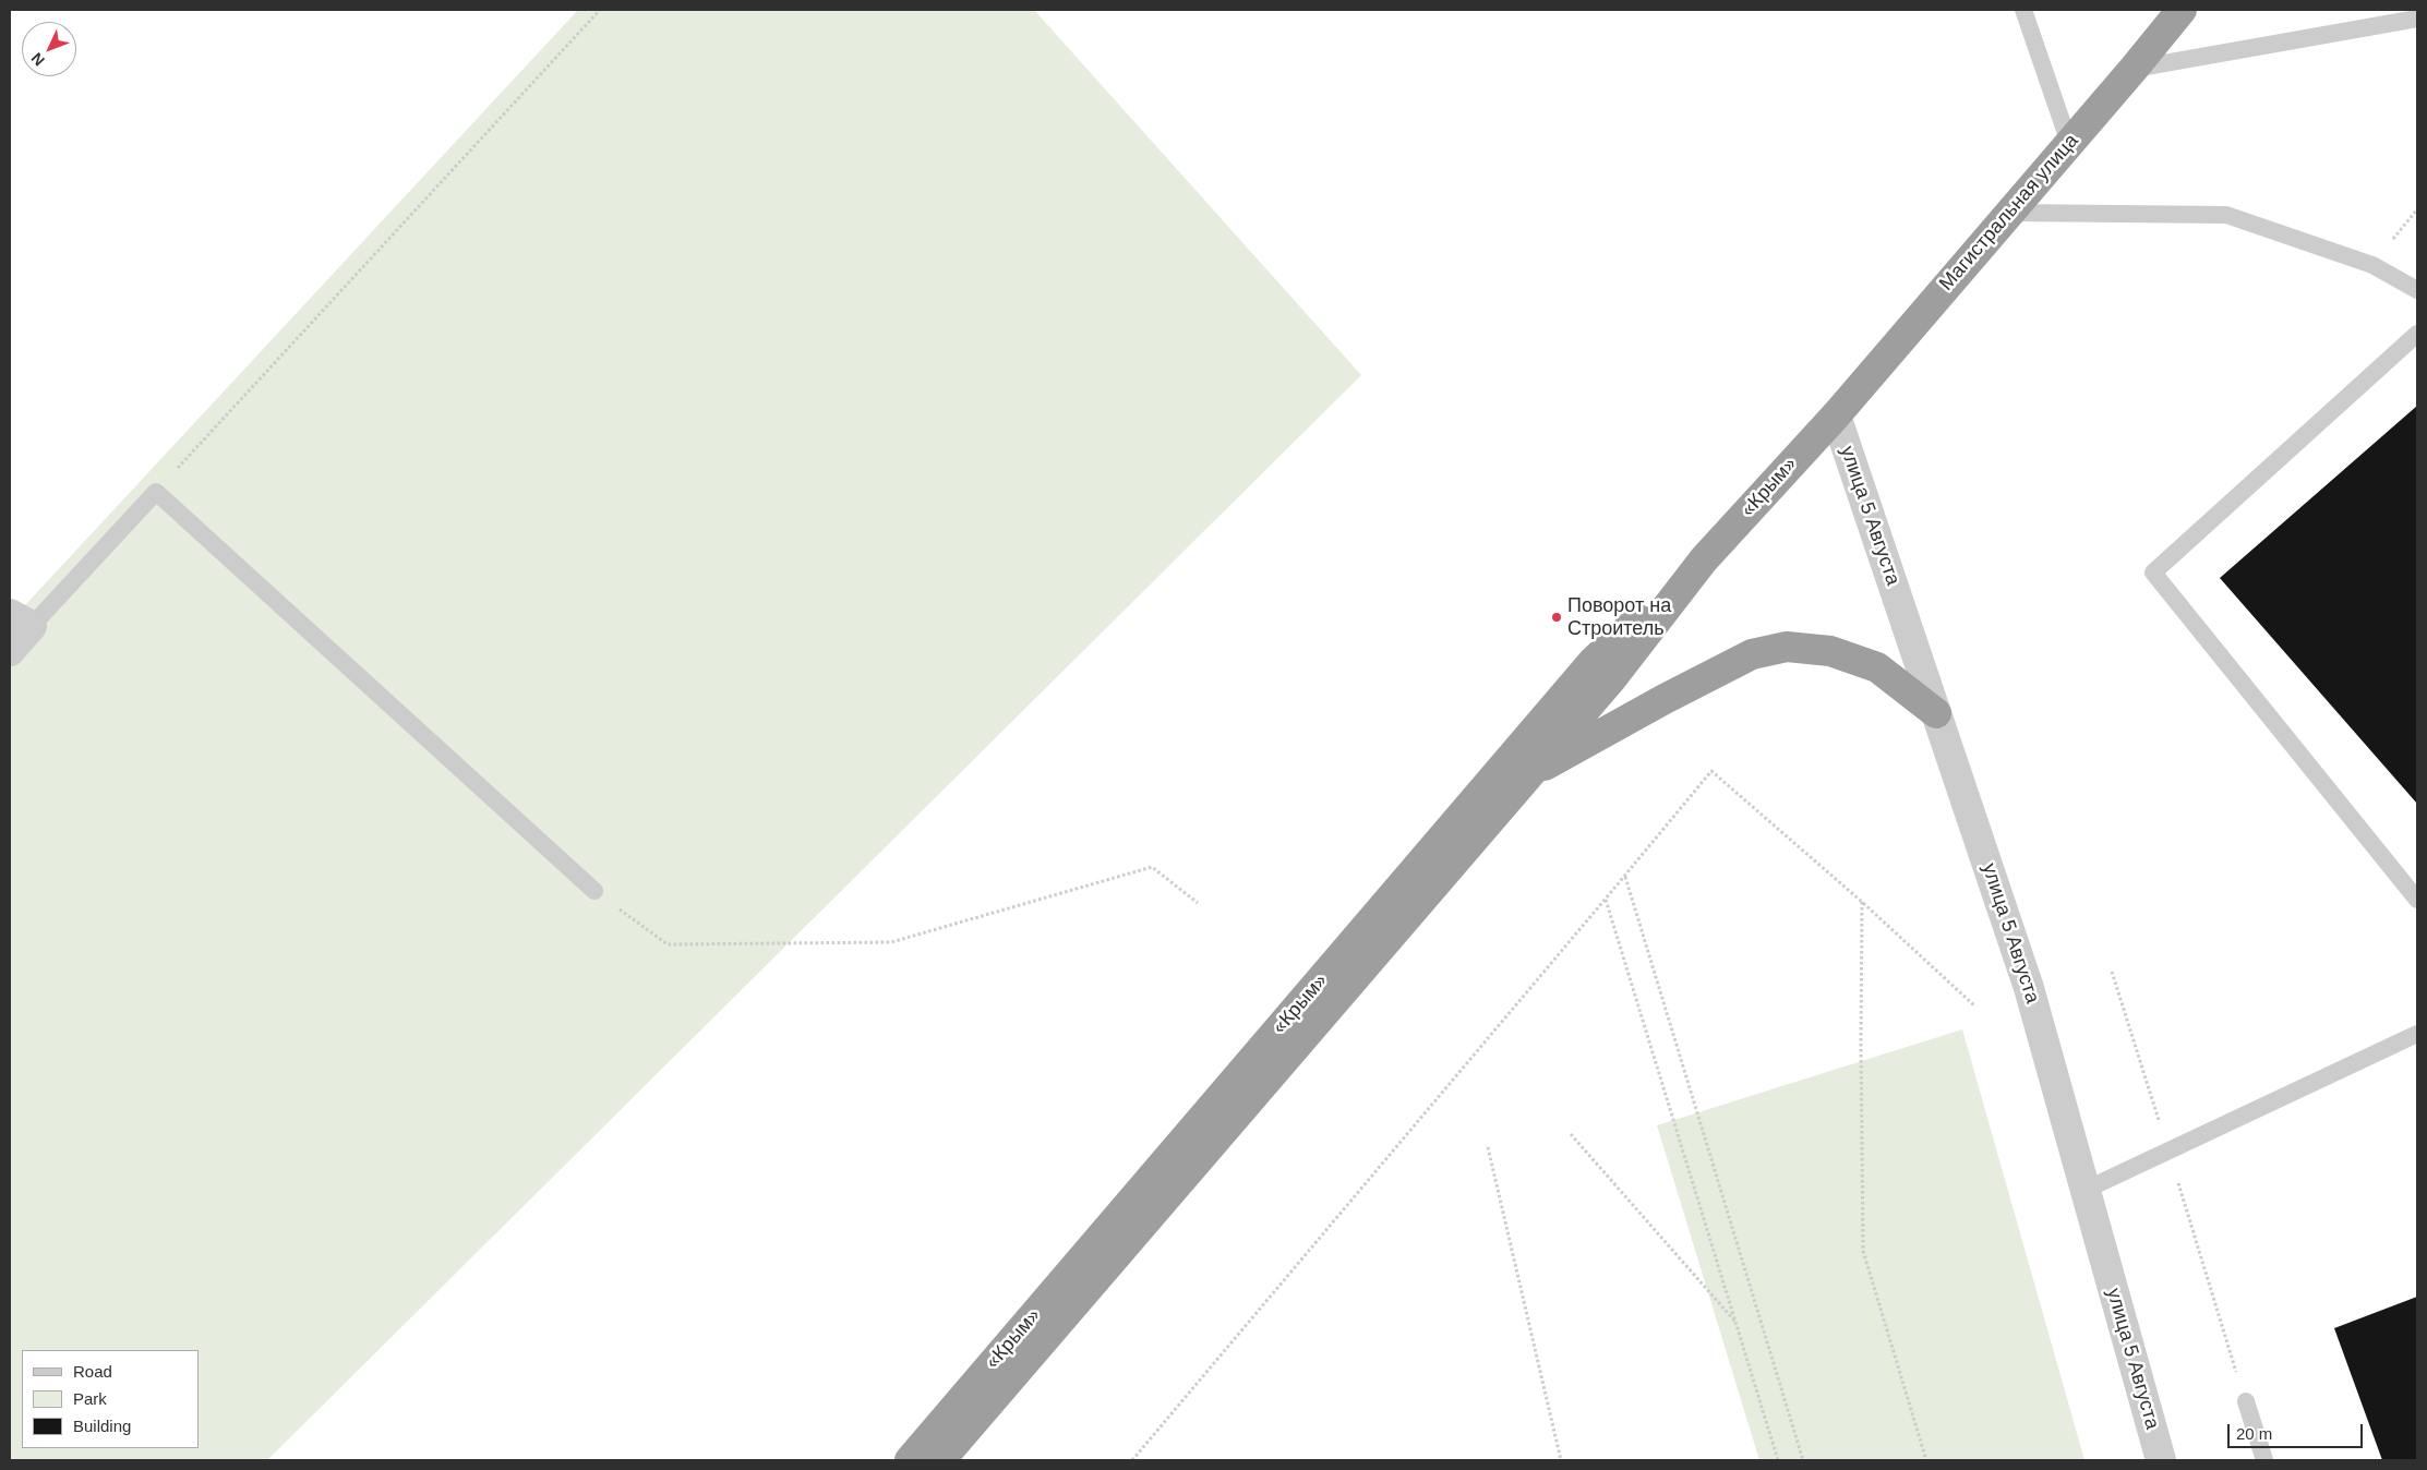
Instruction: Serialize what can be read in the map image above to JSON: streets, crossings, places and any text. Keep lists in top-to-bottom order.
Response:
{
  "streets": {
    "highway": ["Магистральная улица", "«Крым»"],
    "street": ["улица 5 Августа"]
  },
  "crossings": [
    ["Магистральная улица", "«Крым»"],
    ["Магистральная улица", "улица 5 Августа"],
    ["«Крым»", "улица 5 Августа"]
  ],
  "places": ["Поворот на Строитель"],
  "legend": ["Road", "Park", "Building"],
  "scale_bar": "20 m",
  "north": "bottom left"
}
